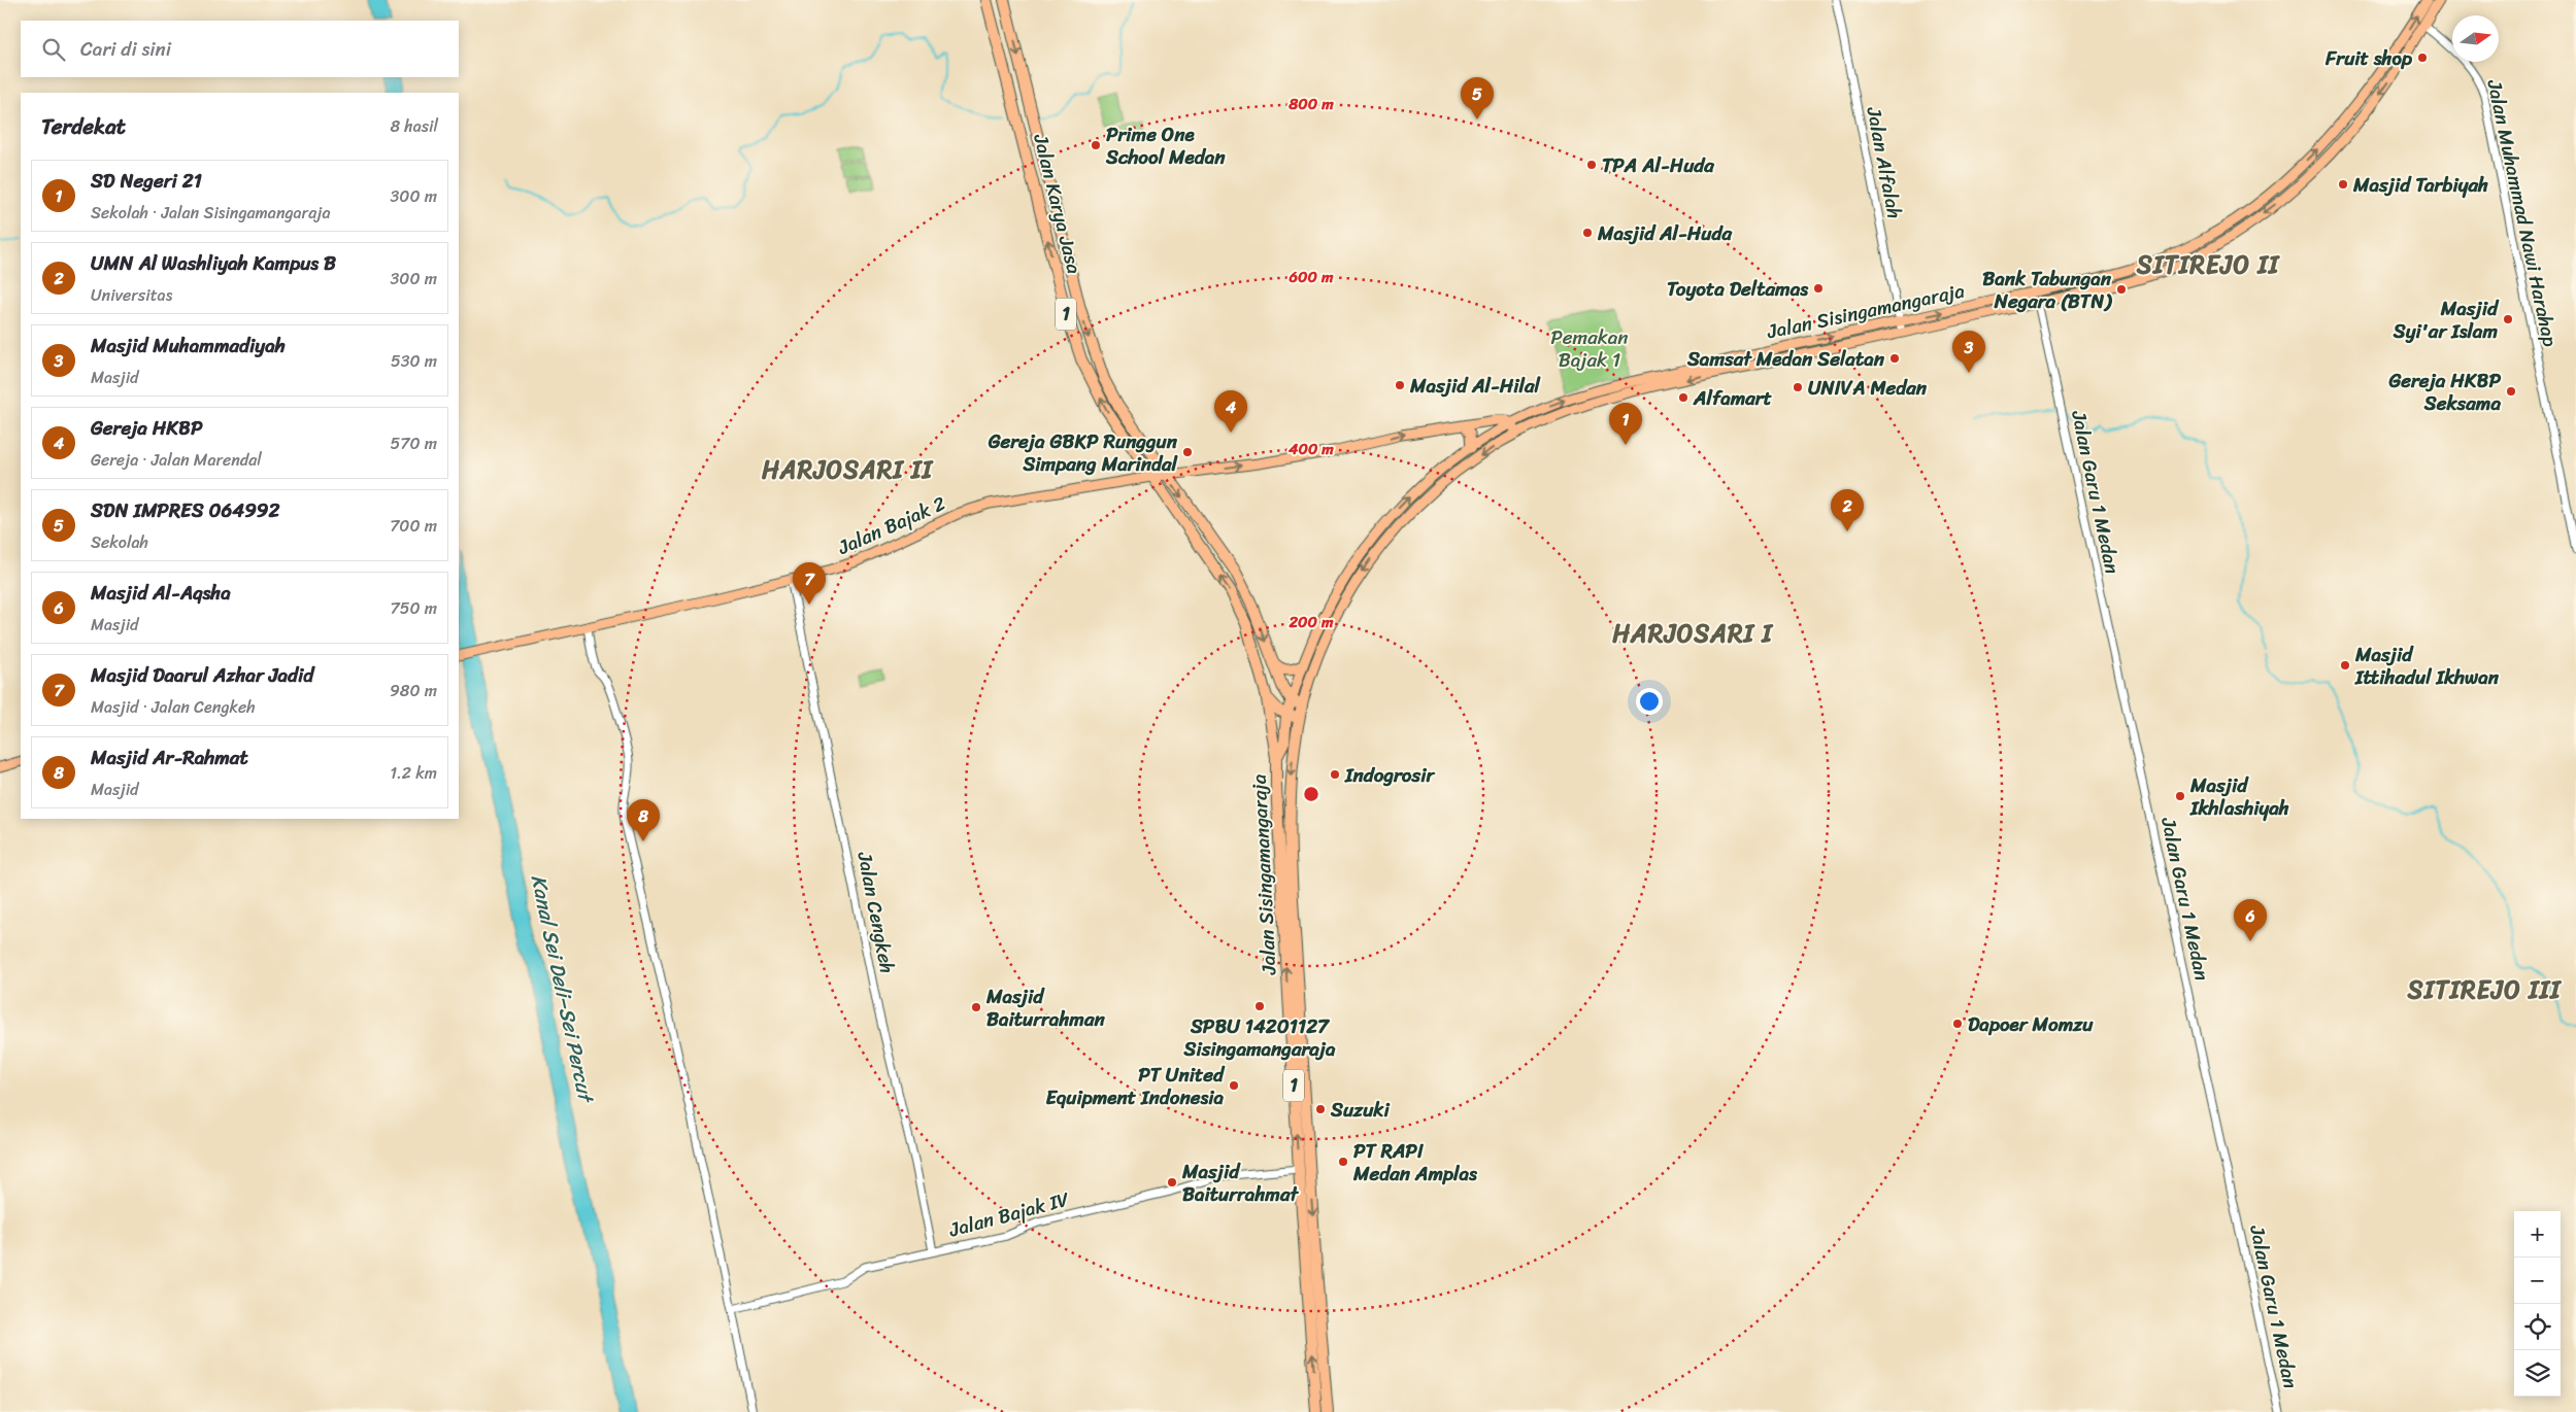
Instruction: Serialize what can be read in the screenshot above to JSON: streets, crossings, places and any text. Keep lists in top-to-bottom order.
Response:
{
  "streets": {
    "highway": ["Jalan Karya Jasa", "Jalan Sisingamangaraja", "1"],
    "main road": ["Jalan Bajak 2"],
    "street": [
      "Jalan Alfalah",
      "Jalan Muhammad Nawi Harahap",
      "Jalan Garu 1 Medan",
      "Jalan Cengkeh",
      "Jalan Bajak IV"
    ]
  },
  "crossings": [
    ["Jalan Alfalah", "Jalan Sisingamangaraja"],
    ["Jalan Karya Jasa", "Jalan Sisingamangaraja"],
    ["Jalan Karya Jasa", "Jalan Bajak 2"],
    ["Jalan Muhammad Nawi Harahap", "Jalan Sisingamangaraja"],
    ["Jalan Sisingamangaraja", "Jalan Garu 1 Medan"],
    ["Jalan Sisingamangaraja", "Jalan Bajak 2"],
    ["Jalan Sisingamangaraja", "Jalan Bajak IV"],
    ["Jalan Bajak 2", "Jalan Cengkeh"],
    ["Jalan Cengkeh", "Jalan Bajak IV"]
  ],
  "districts": [
    "SITIREJO II",
    "HARJOSARI II",
    "HARJOSARI I",
    "SITIREJO III"
  ],
  "water": ["Kanal Sei Deli–Sei Percut"],
  "parks": ["Pemakan Bajak 1"],
  "places": [
    "Fruit shop",
    "Prime One School Medan",
    "TPA Al-Huda",
    "Masjid Tarbiyah",
    "Masjid Al-Huda",
    "Toyota Deltamas",
    "Bank Tabungan Negara (BTN)",
    "Masjid Syi'ar Islam",
    "Samsat Medan Selatan",
    "Masjid Al-Hilal",
    "UNIVA Medan",
    "Gereja HKBP Seksama",
    "Alfamart",
    "Gereja GBKP Runggun Simpang Marindal",
    "Masjid Ittihadul Ikhwan",
    "Indogrosir",
    "Masjid Ikhlashiyah",
    "SPBU 14201127 Sisingamangaraja",
    "Masjid Baiturrahman",
    "Dapoer Momzu",
    "PT United Equipment Indonesia",
    "Suzuki",
    "PT RAPI Medan Amplas",
    "Masjid Baiturrahmat"
  ],
  "north": "right",
  "page": {
    "search": "Cari di sini",
    "pins": [
      "5",
      "3",
      "4",
      "1",
      "2",
      "7",
      "8",
      "6"
    ],
    "heading": ["Terdekat", "8 hasil"],
    "list": [
      {
        "mark": "1",
        "name": "SD Negeri 21",
        "note": "Sekolah · Jalan Sisingamangaraja",
        "value": "300 m"
      },
      {
        "mark": "2",
        "name": "UMN Al Washliyah Kampus B",
        "note": "Universitas",
        "value": "300 m"
      },
      {
        "mark": "3",
        "name": "Masjid Muhammadiyah",
        "note": "Masjid",
        "value": "530 m"
      },
      {
        "mark": "4",
        "name": "Gereja HKBP",
        "note": "Gereja · Jalan Marendal",
        "value": "570 m"
      },
      {
        "mark": "5",
        "name": "SDN IMPRES 064992",
        "note": "Sekolah",
        "value": "700 m"
      },
      {
        "mark": "6",
        "name": "Masjid Al-Aqsha",
        "note": "Masjid",
        "value": "750 m"
      },
      {
        "mark": "7",
        "name": "Masjid Daarul Azhar Jadid",
        "note": "Masjid · Jalan Cengkeh",
        "value": "980 m"
      },
      {
        "mark": "8",
        "name": "Masjid Ar-Rahmat",
        "note": "Masjid",
        "value": "1.2 km"
      }
    ],
    "map_buttons": ["+", "−"]
  },
  "rings": [
    "800 m",
    "600 m",
    "400 m",
    "200 m"
  ]
}
